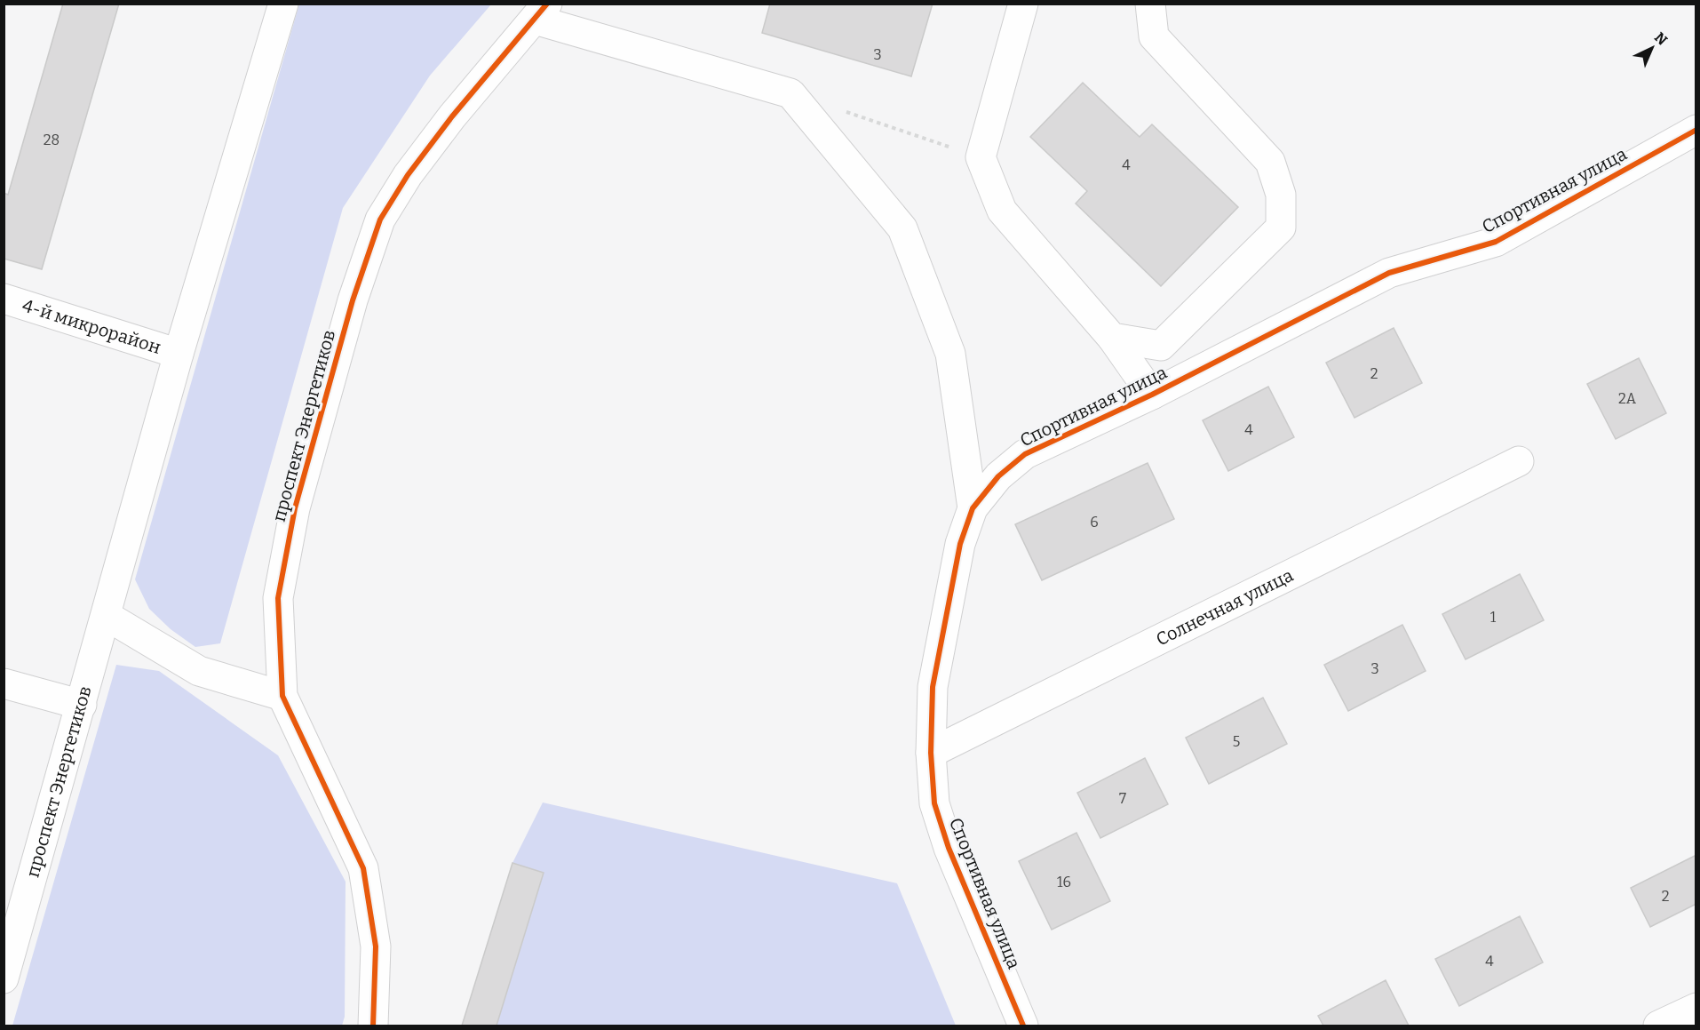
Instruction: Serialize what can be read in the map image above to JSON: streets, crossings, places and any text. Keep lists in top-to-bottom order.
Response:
{
  "streets": {
    "street": [
      "Спортивная улица",
      "4-й микрорайон",
      "проспект Энергетиков",
      "Солнечная улица"
    ]
  },
  "crossings": [
    ["Спортивная улица", "Солнечная улица"],
    ["4-й микрорайон", "проспект Энергетиков"]
  ],
  "house_numbers": [
    "3",
    "28",
    "4",
    "2",
    "2А",
    "4",
    "6",
    "1",
    "3",
    "5",
    "7",
    "16",
    "2",
    "4"
  ],
  "north": "top right"
}
